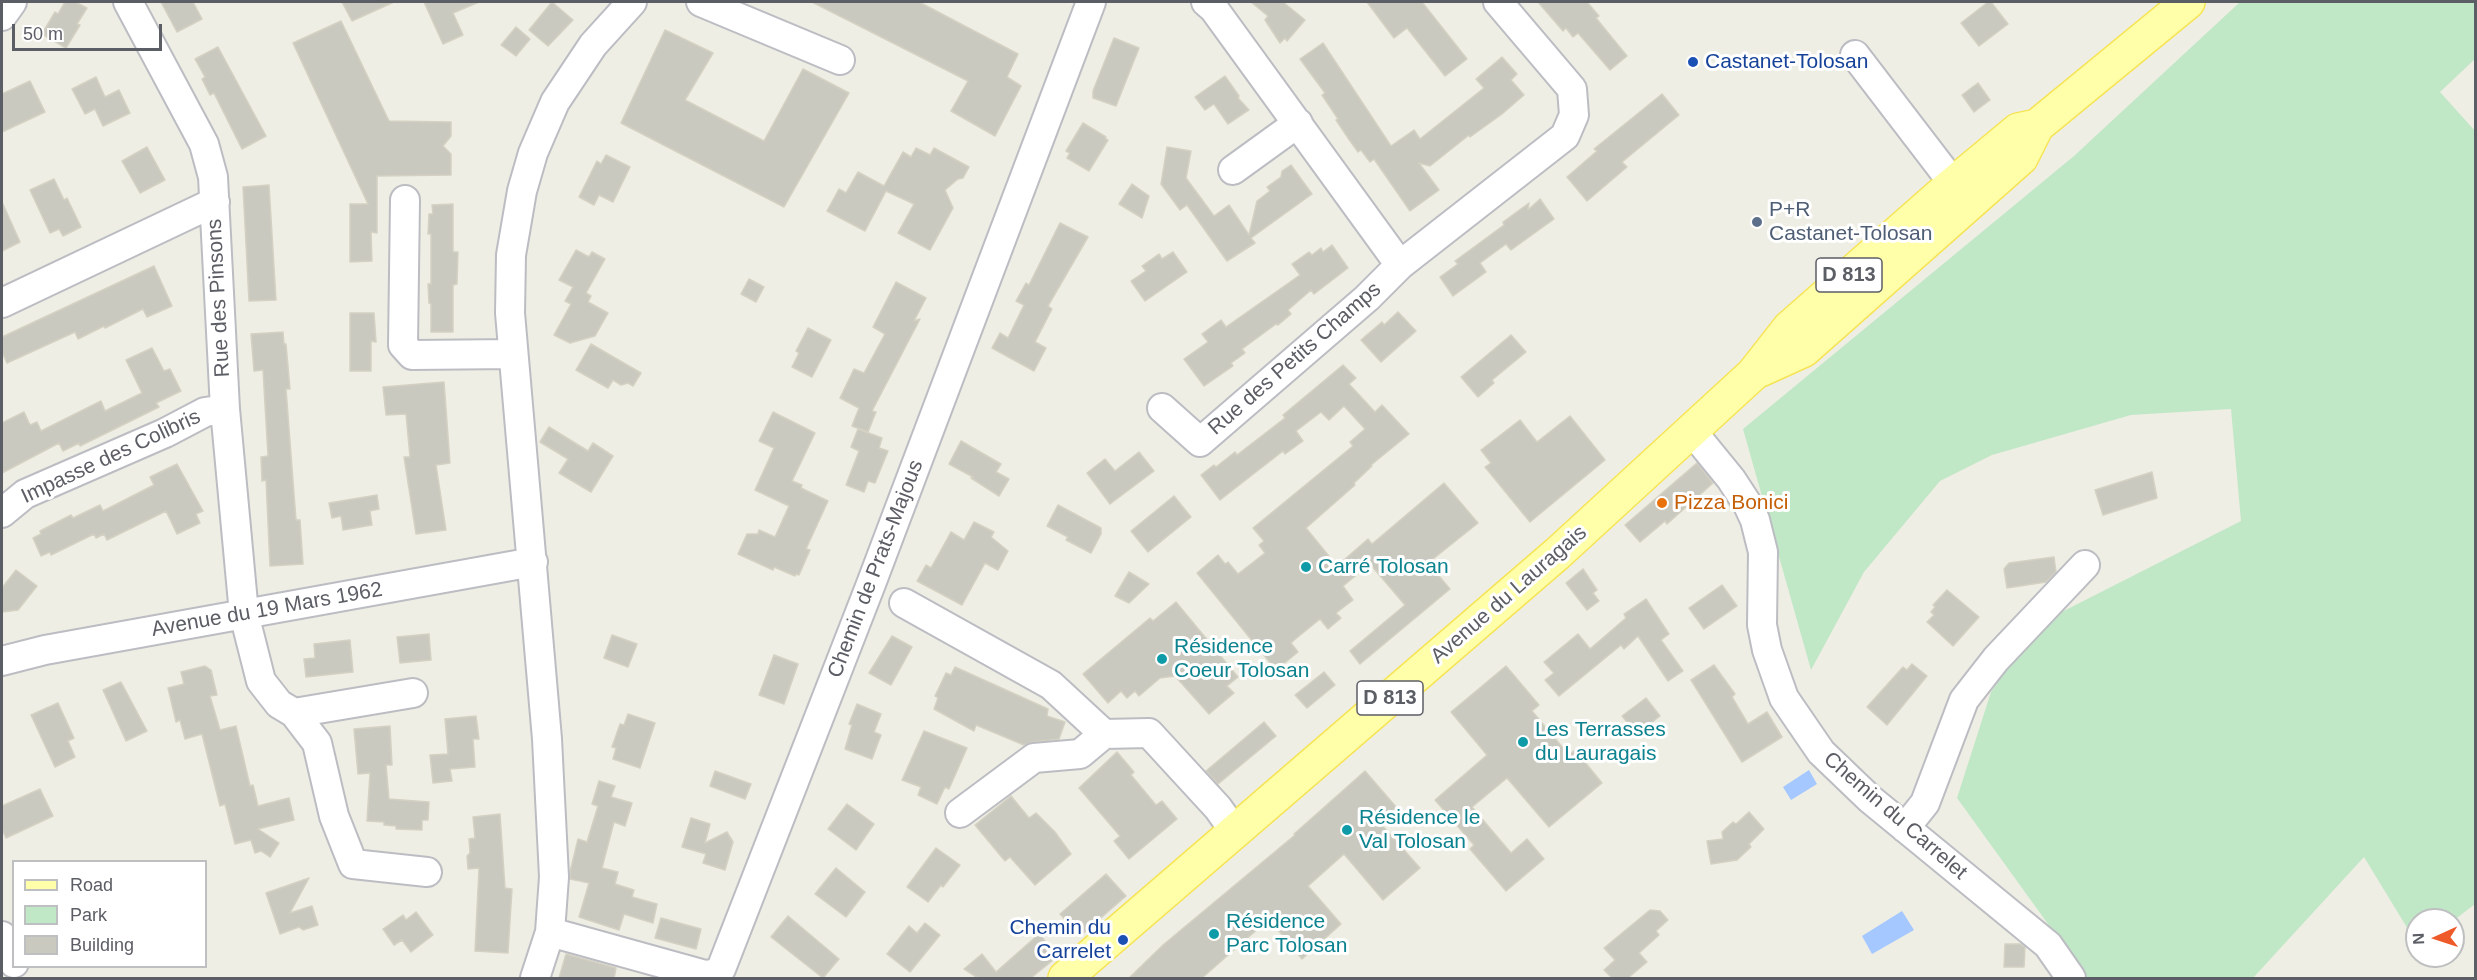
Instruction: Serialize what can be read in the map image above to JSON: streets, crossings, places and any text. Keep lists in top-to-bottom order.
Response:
{
  "streets": {
    "main road": ["D 813", "Avenue du Lauragais"],
    "street": [
      "Rue des Pinsons",
      "Rue des Petits Champs",
      "Impasse des Colibris",
      "Chemin de Prats-Majous",
      "Avenue du 19 Mars 1962",
      "Chemin du Carrelet"
    ]
  },
  "crossings": [
    ["Rue des Pinsons", "Impasse des Colibris"],
    ["Rue des Pinsons", "Avenue du 19 Mars 1962"],
    ["Avenue du Lauragais", "Chemin du Carrelet"]
  ],
  "places": [
    "Castanet-Tolosan",
    "P+R Castanet-Tolosan",
    "Pizza Bonici",
    "Carré Tolosan",
    "Résidence Coeur Tolosan",
    "Les Terrasses du Lauragais",
    "Résidence le Val Tolosan",
    "Résidence Parc Tolosan",
    "Chemin du Carrelet"
  ],
  "legend": ["Road", "Park", "Building"],
  "scale_bar": "50 m",
  "north": "left"
}
